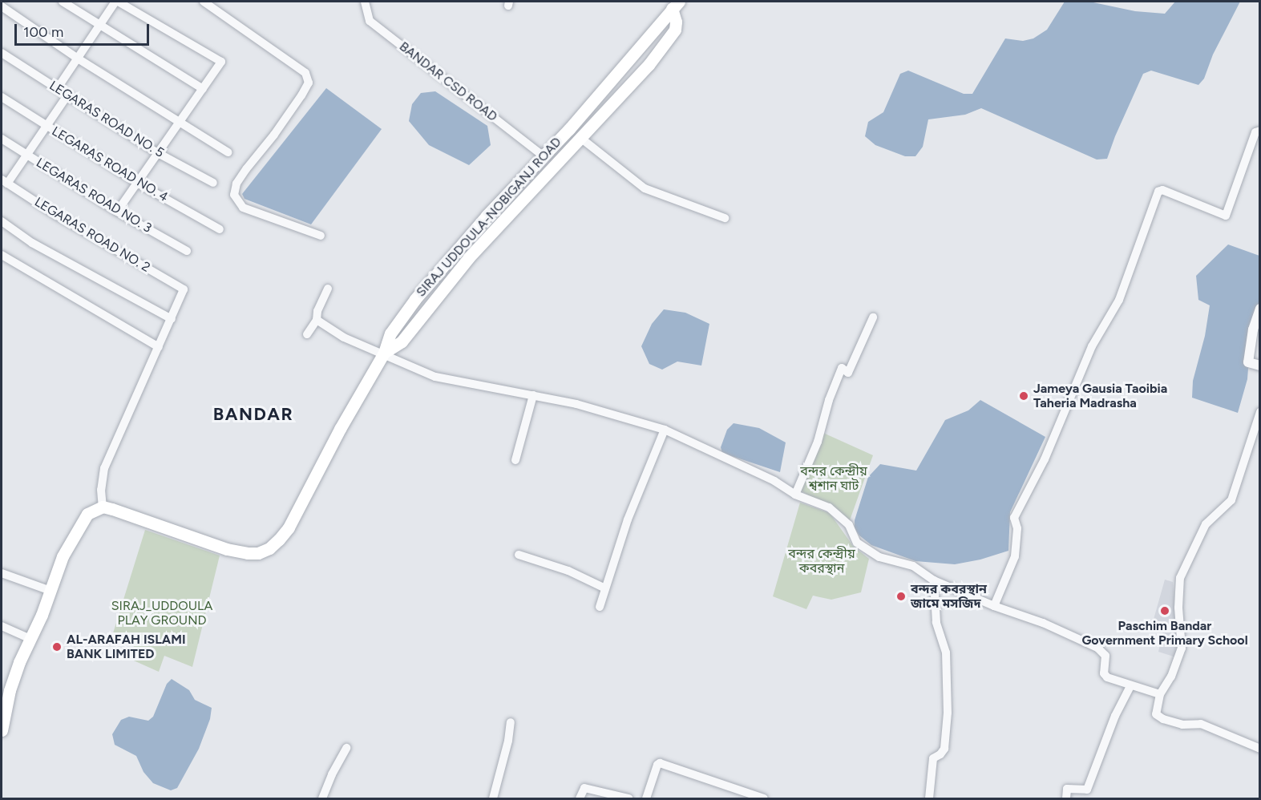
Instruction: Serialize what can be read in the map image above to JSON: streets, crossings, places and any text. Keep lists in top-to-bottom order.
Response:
{
  "streets": {
    "main road": ["SIRAJ UDDOULA-NOBIGANJ ROAD"],
    "street": [
      "BANDAR CSD ROAD",
      "LEGARAS ROAD NO. 5",
      "LEGARAS ROAD NO. 4",
      "LEGARAS ROAD NO. 3",
      "LEGARAS ROAD NO. 2"
    ]
  },
  "crossings": [
    ["BANDAR CSD ROAD", "SIRAJ UDDOULA-NOBIGANJ ROAD"]
  ],
  "districts": ["BANDAR"],
  "parks": ["বন্দর কেন্দ্রীয় শ্বশান ঘাট", "বন্দর কেন্দ্রীয় কবরস্থান", "SIRAJ_UDDOULA PLAY GROUND"],
  "places": [
    "Jameya Gausia Taoibia Taheria Madrasha",
    "বন্দর কবরস্থান জামে মসজিদ",
    "Paschim Bandar Government Primary School",
    "AL-ARAFAH ISLAMI BANK LIMITED"
  ],
  "scale_bar": "100 m"
}
